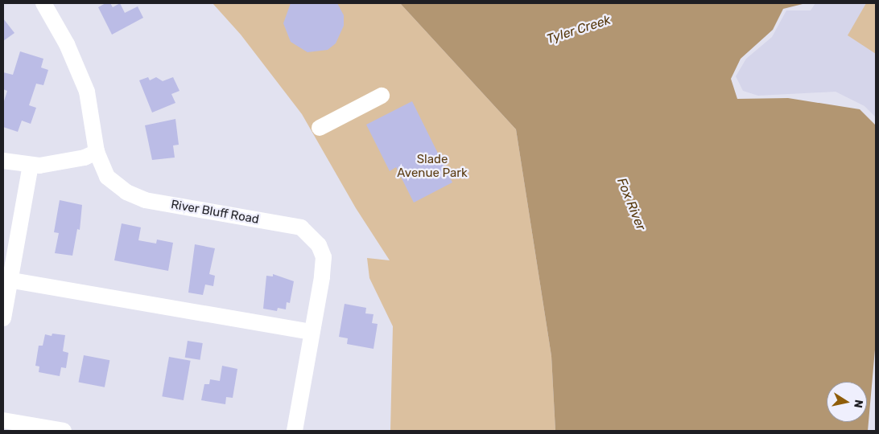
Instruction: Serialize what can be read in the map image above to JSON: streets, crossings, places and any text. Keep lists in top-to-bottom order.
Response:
{
  "streets": {
    "street": ["River Bluff Road"]
  },
  "water": ["Tyler Creek", "Fox River"],
  "parks": ["Slade Avenue Park"],
  "north": "right"
}
